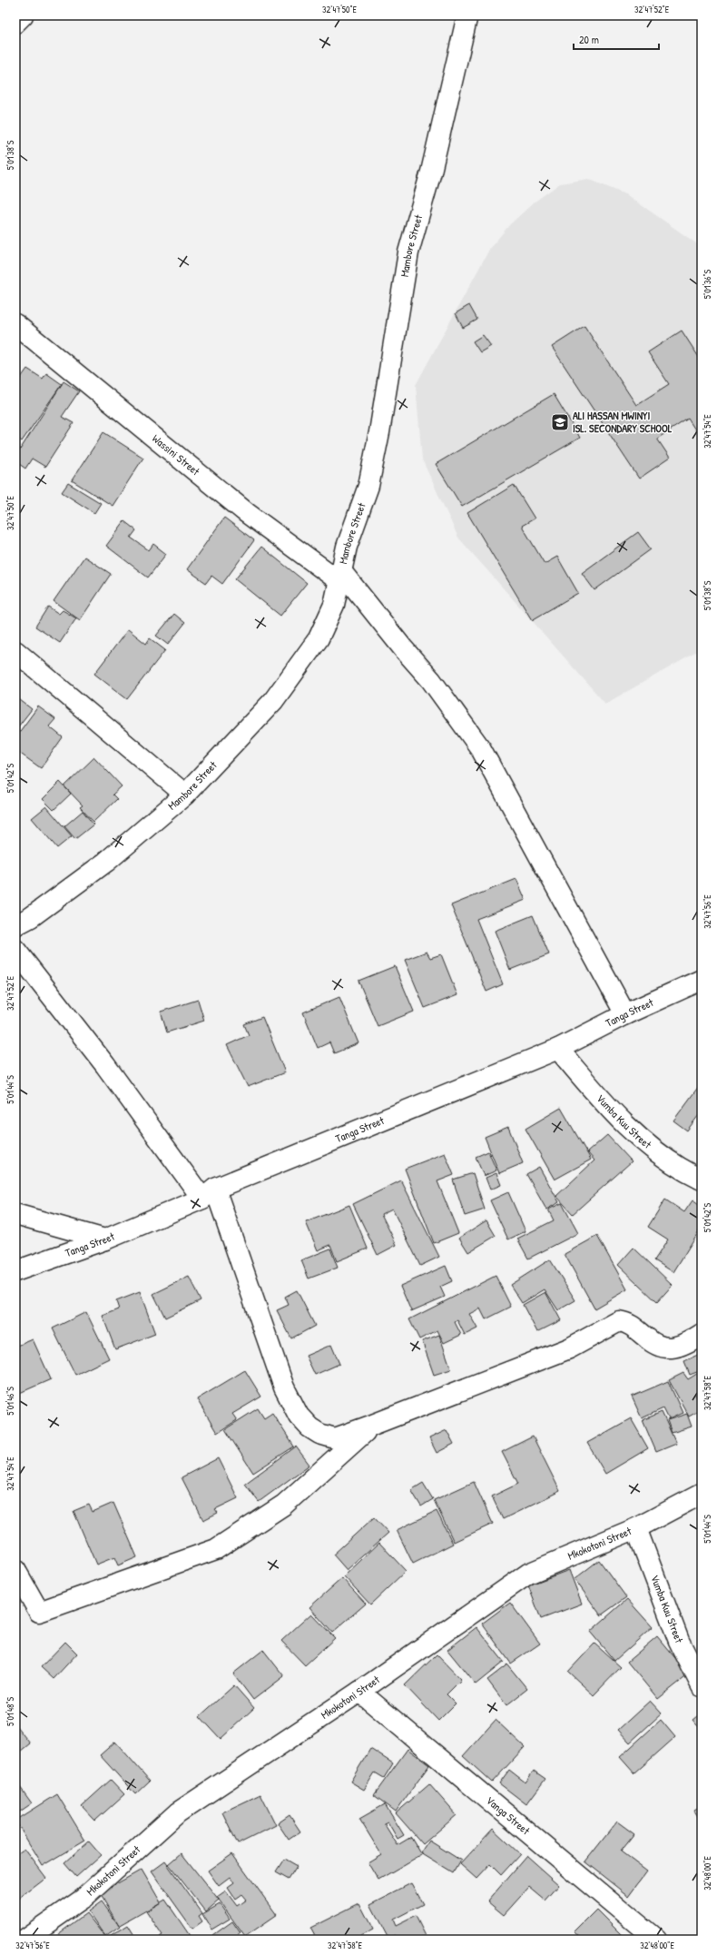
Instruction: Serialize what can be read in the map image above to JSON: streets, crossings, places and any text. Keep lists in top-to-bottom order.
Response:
{
  "streets": {
    "street": [
      "Mambore Street",
      "Wassini Street",
      "Tanga Street",
      "Vumba Kuu Street",
      "Mkokotoni Street",
      "Vanga Street"
    ]
  },
  "crossings": [
    ["Mambore Street", "Wassini Street"],
    ["Wassini Street", "Tanga Street"],
    ["Tanga Street", "Vumba Kuu Street"],
    ["Vumba Kuu Street", "Mkokotoni Street"],
    ["Mkokotoni Street", "Vanga Street"]
  ],
  "places": {
    "school or university": ["ALI HASSAN MWINYI ISL. SECONDARY SCHOOL"]
  },
  "scale_bar": "20 m",
  "coordinates": [
    "32°47'50\"E",
    "32°47'52\"E",
    "5°01'38\"S",
    "5°01'36\"S",
    "32°47'54\"E",
    "5°01'42\"S",
    "32°47'56\"E",
    "5°01'44\"S",
    "32°47'58\"E",
    "5°01'46\"S",
    "5°01'48\"S",
    "32°48'00\"E"
  ]
}
